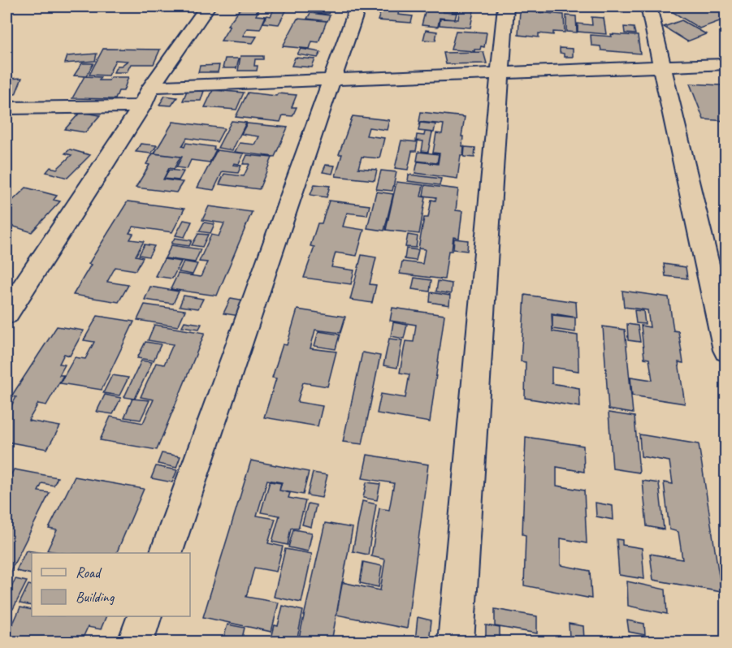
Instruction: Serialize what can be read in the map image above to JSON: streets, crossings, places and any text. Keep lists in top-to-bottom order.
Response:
{
  "legend": ["Road", "Building"]
}
